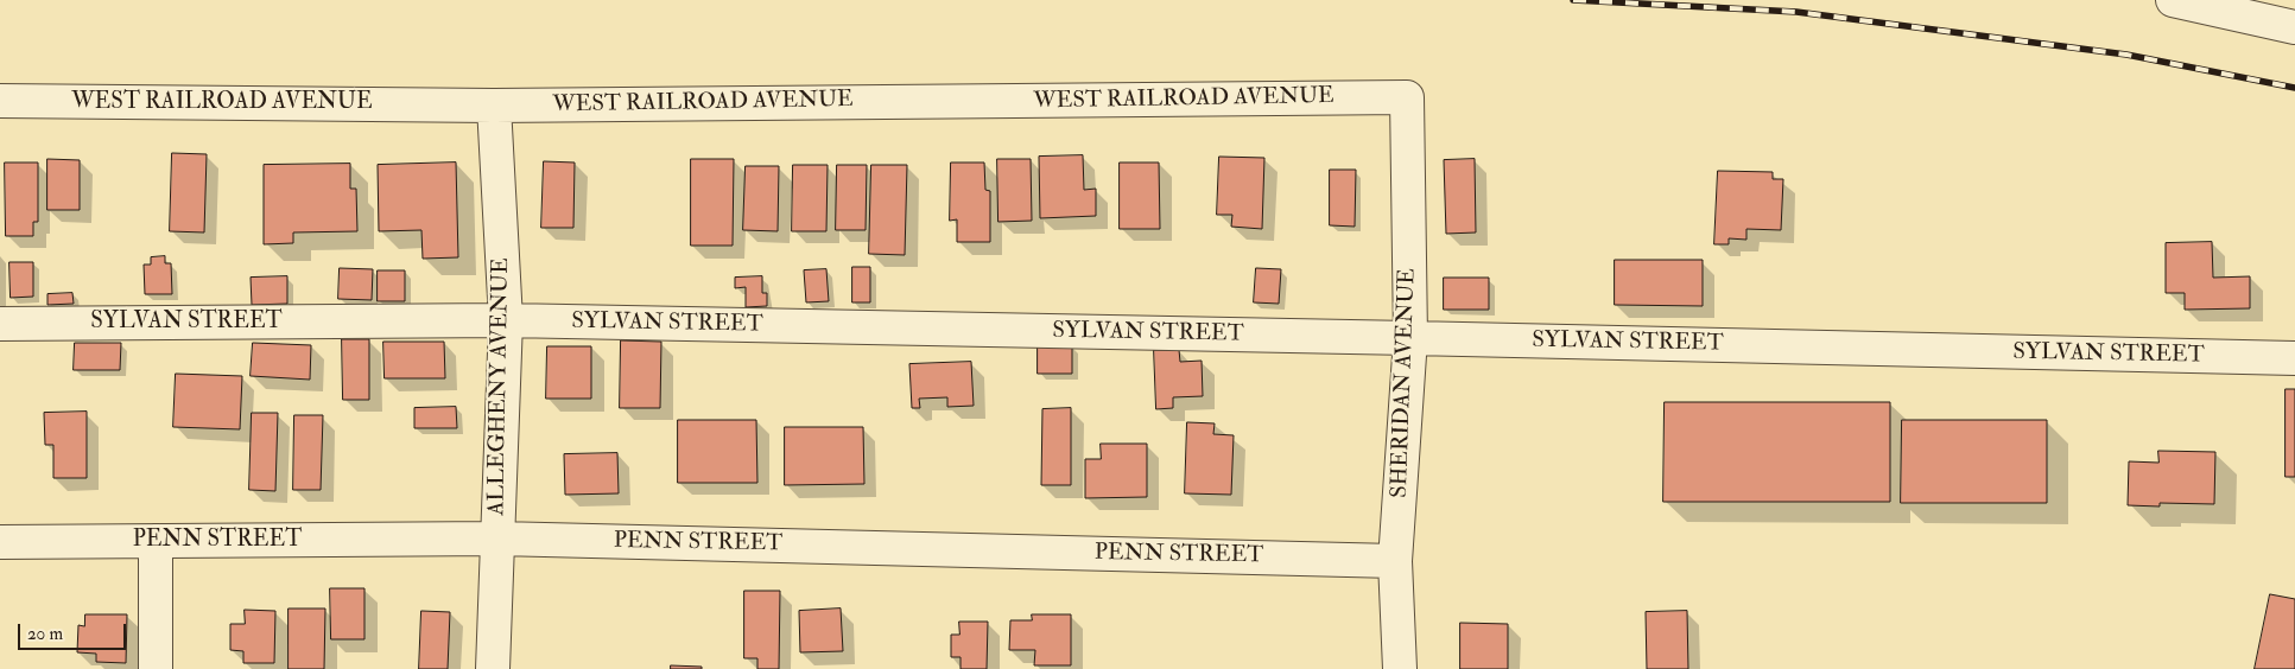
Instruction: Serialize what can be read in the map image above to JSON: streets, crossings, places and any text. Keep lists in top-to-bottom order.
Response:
{
  "streets": {
    "street": [
      "WEST RAILROAD AVENUE",
      "SYLVAN STREET",
      "SHERIDAN AVENUE",
      "ALLEGHENY AVENUE",
      "PENN STREET"
    ]
  },
  "crossings": [
    ["WEST RAILROAD AVENUE", "SHERIDAN AVENUE"],
    ["WEST RAILROAD AVENUE", "ALLEGHENY AVENUE"],
    ["SYLVAN STREET", "SHERIDAN AVENUE"],
    ["SYLVAN STREET", "ALLEGHENY AVENUE"],
    ["SHERIDAN AVENUE", "PENN STREET"],
    ["ALLEGHENY AVENUE", "PENN STREET"]
  ],
  "scale_bar": "20 m"
}
